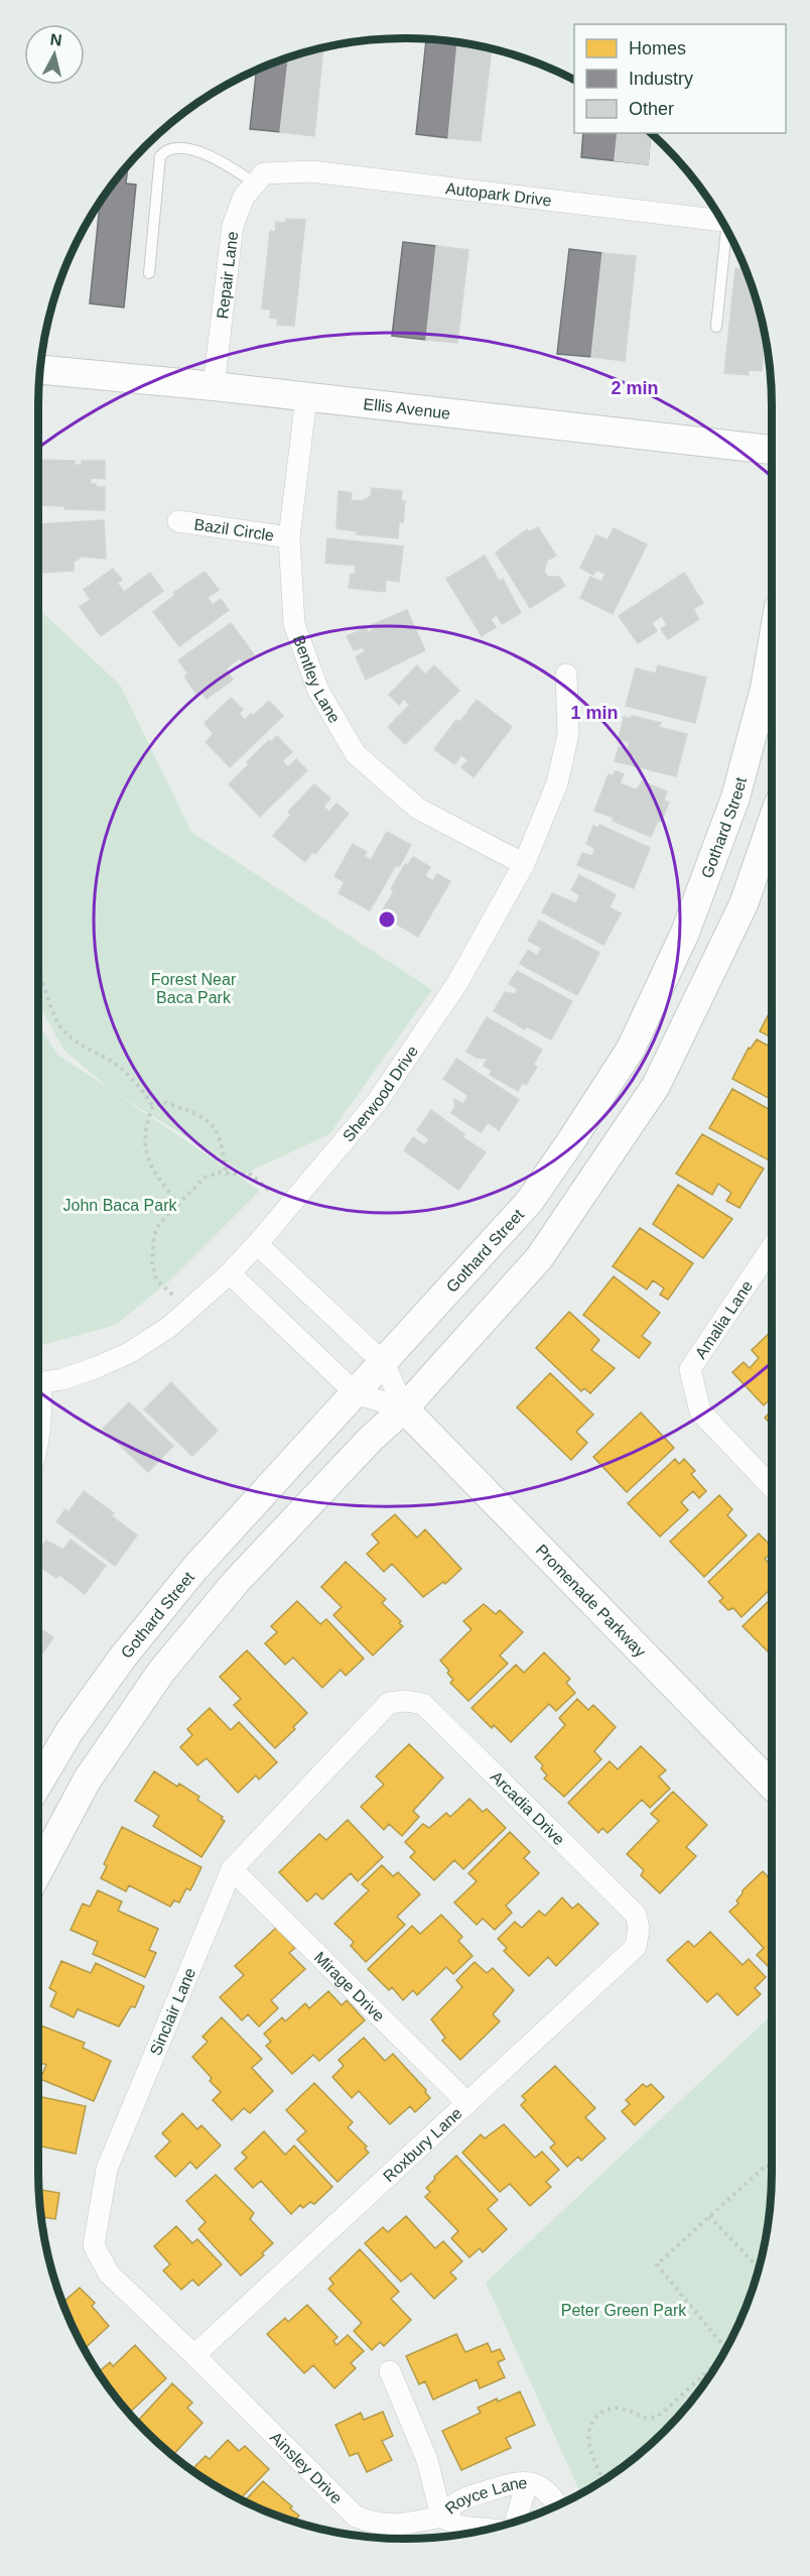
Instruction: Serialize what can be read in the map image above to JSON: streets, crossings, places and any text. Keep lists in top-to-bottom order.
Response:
{
  "streets": {
    "street": [
      "Autopark Drive",
      "Repair Lane",
      "Ellis Avenue",
      "Bazil Circle",
      "Bentley Lane",
      "Gothard Street",
      "Sherwood Drive",
      "Amalia Lane",
      "Promenade Parkway",
      "Arcadia Drive",
      "Mirage Drive",
      "Sinclair Lane",
      "Roxbury Lane",
      "Ainsley Drive",
      "Royce Lane"
    ]
  },
  "crossings": [
    ["Autopark Drive", "Repair Lane"],
    ["Repair Lane", "Ellis Avenue"],
    ["Ellis Avenue", "Bentley Lane"],
    ["Bazil Circle", "Bentley Lane"],
    ["Bentley Lane", "Sherwood Drive"],
    ["Gothard Street", "Promenade Parkway"],
    ["Sherwood Drive", "Promenade Parkway"],
    ["Arcadia Drive", "Sinclair Lane"],
    ["Arcadia Drive", "Roxbury Lane"],
    ["Mirage Drive", "Sinclair Lane"],
    ["Mirage Drive", "Roxbury Lane"],
    ["Sinclair Lane", "Roxbury Lane"],
    ["Sinclair Lane", "Ainsley Drive"],
    ["Roxbury Lane", "Ainsley Drive"],
    ["Ainsley Drive", "Royce Lane"]
  ],
  "parks": ["Forest Near Baca Park", "John Baca Park", "Peter Green Park"],
  "legend": ["Homes", "Industry", "Other"],
  "north": "top",
  "rings": ["2 min", "1 min"]
}
